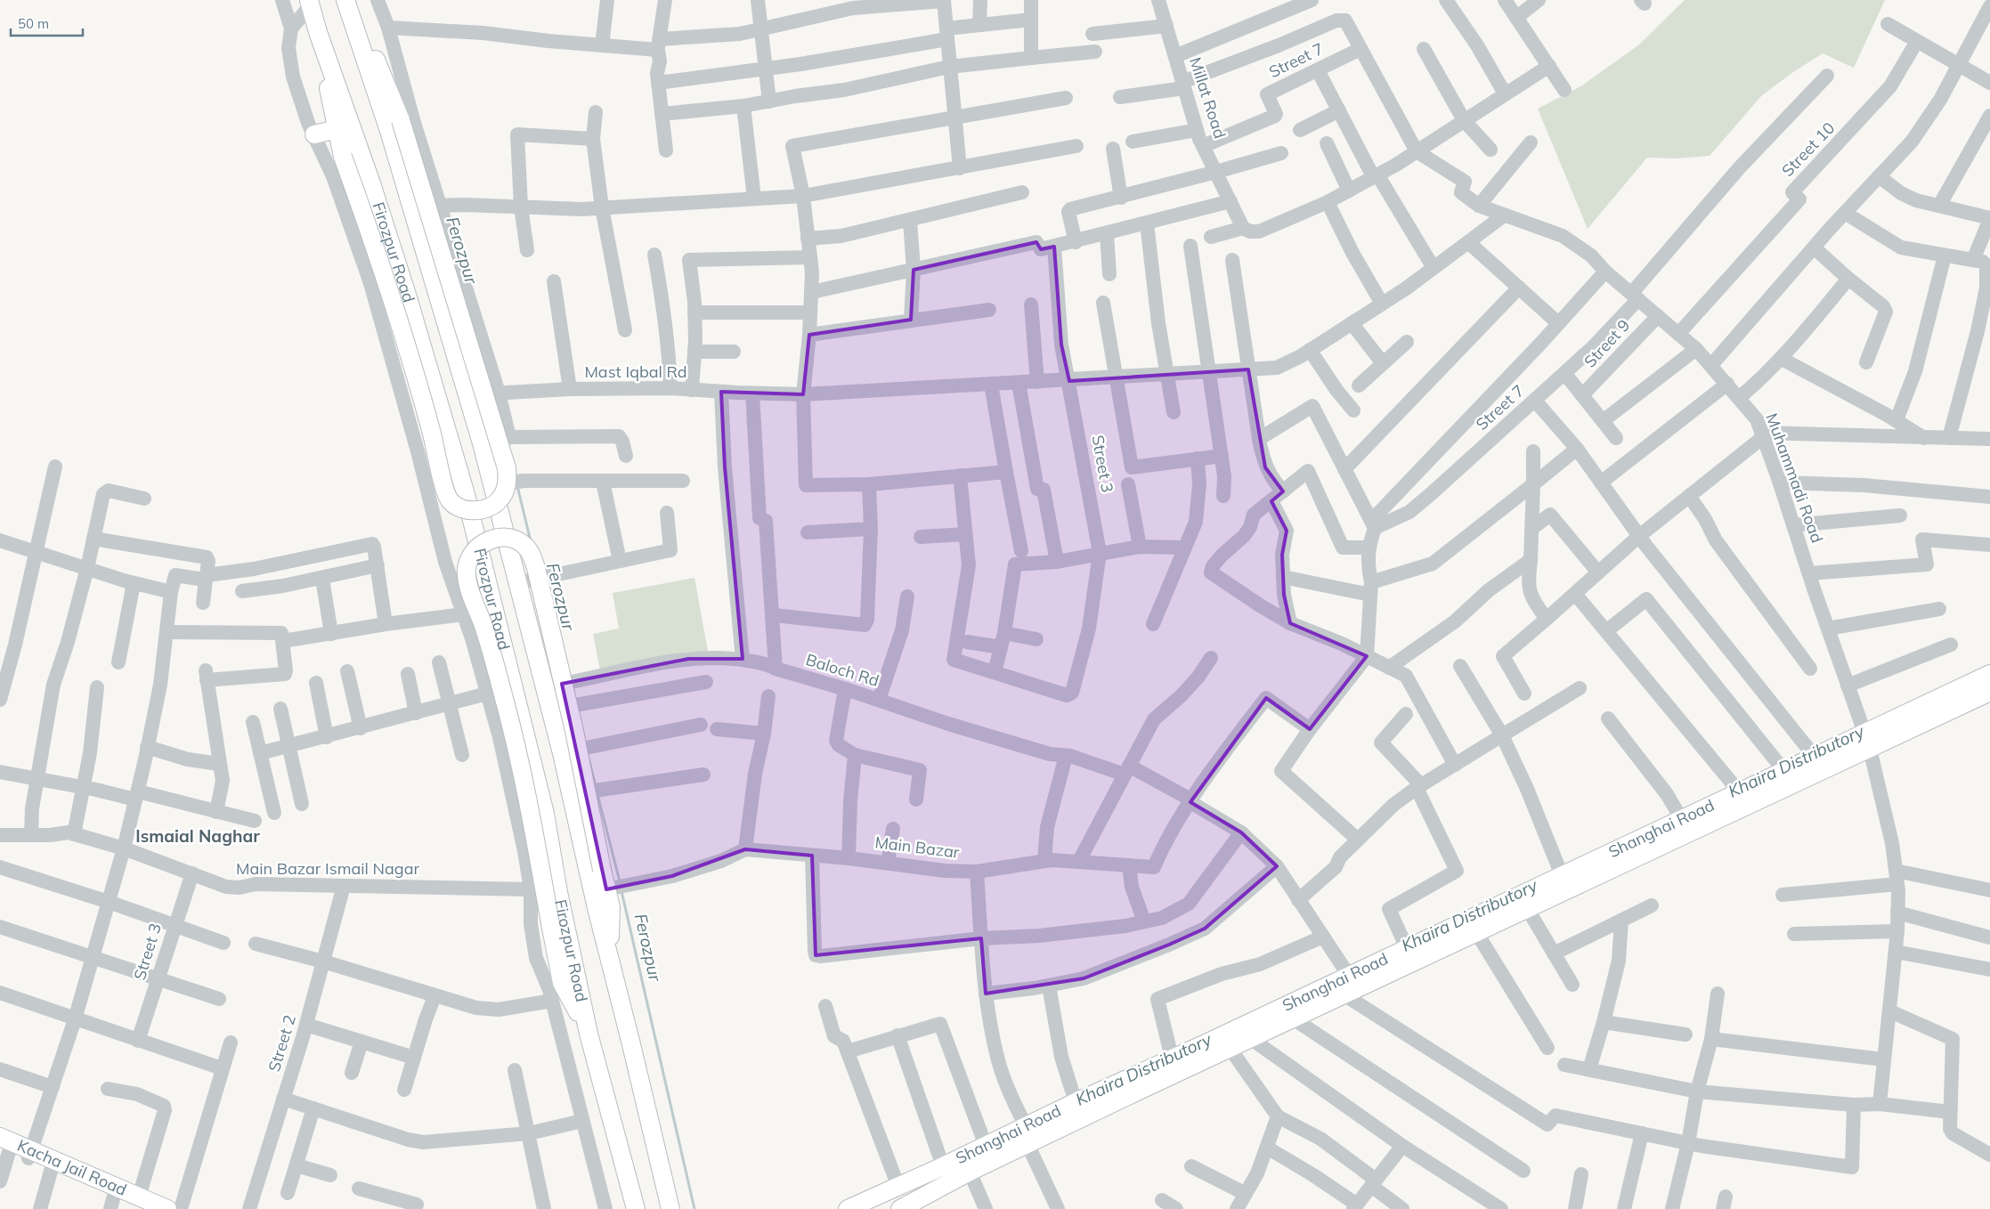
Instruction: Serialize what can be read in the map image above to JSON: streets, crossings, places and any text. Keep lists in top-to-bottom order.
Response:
{
  "streets": {
    "main road": ["Firozpur Road", "Shanghai Road", "Kacha Jail Road"],
    "street": [
      "Street 7",
      "Millat Road",
      "Street 10",
      "Street 9",
      "Mast Iqbal Rd",
      "Street 3",
      "Muhammadi Road",
      "Baloch Rd",
      "Main Bazar",
      "Main Bazar Ismail Nagar",
      "Street 2"
    ]
  },
  "crossings": [
    ["Street 7", "Millat Road"],
    ["Street 7", "Muhammadi Road"],
    ["Street 10", "Muhammadi Road"],
    ["Firozpur Road", "Mast Iqbal Rd"],
    ["Firozpur Road", "Baloch Rd"],
    ["Street 9", "Muhammadi Road"],
    ["Mast Iqbal Rd", "Street 3"],
    ["Mast Iqbal Rd", "Muhammadi Road"],
    ["Street 3", "Main Bazar Ismail Nagar"],
    ["Muhammadi Road", "Shanghai Road"],
    ["Baloch Rd", "Shanghai Road"],
    ["Baloch Rd", "Main Bazar"],
    ["Main Bazar Ismail Nagar", "Street 2"]
  ],
  "districts": ["Ismaial Naghar"],
  "water": ["Ferozpur", "Khaira Distributory"],
  "scale_bar": "50 m"
}
